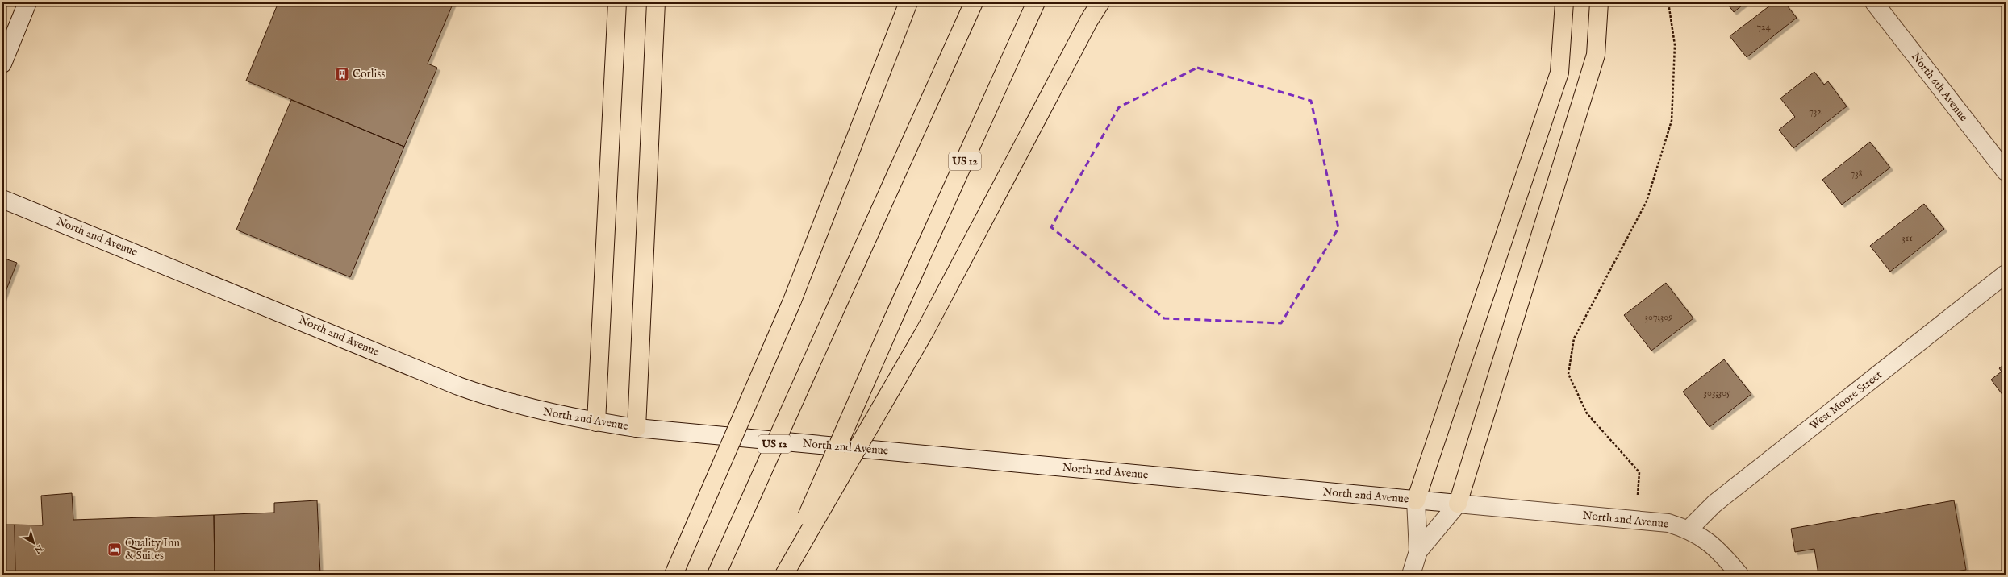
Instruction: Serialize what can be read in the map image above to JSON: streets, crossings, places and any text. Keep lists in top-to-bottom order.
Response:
{
  "streets": {
    "highway": ["US 12"],
    "main road": ["North 6th Avenue", "North 2nd Avenue", "West Moore Street"]
  },
  "crossings": [
    ["North 2nd Avenue", "West Moore Street"]
  ],
  "places": {
    "building": ["Corliss"],
    "hotel": ["Quality Inn & Suites"]
  },
  "house_numbers": [
    "724",
    "732",
    "738",
    "311",
    "307;309",
    "303;305"
  ],
  "north": "bottom right"
}
